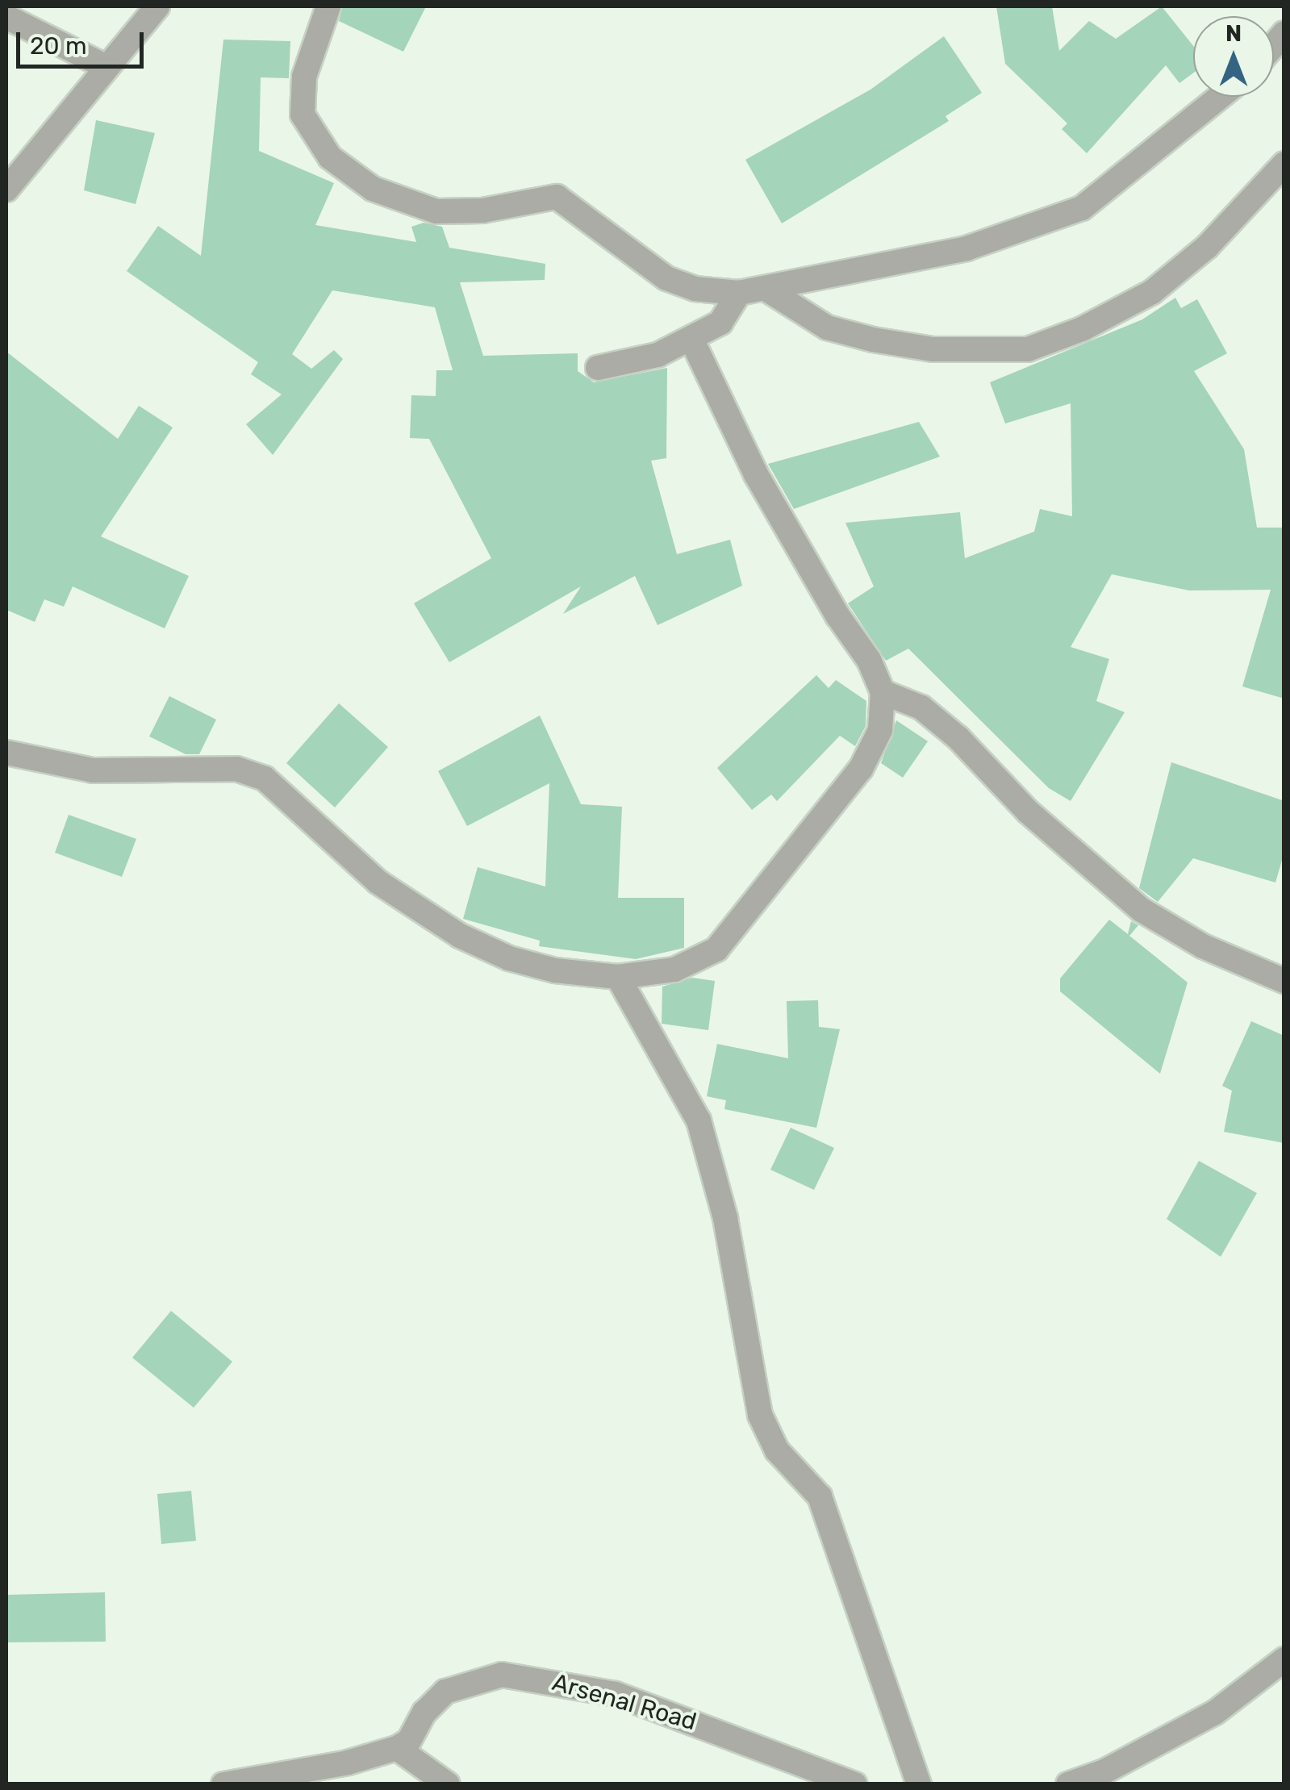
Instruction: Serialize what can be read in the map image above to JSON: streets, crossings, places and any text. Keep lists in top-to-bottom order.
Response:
{
  "streets": {
    "street": ["Arsenal Road"]
  },
  "scale_bar": "20 m",
  "north": "top"
}
